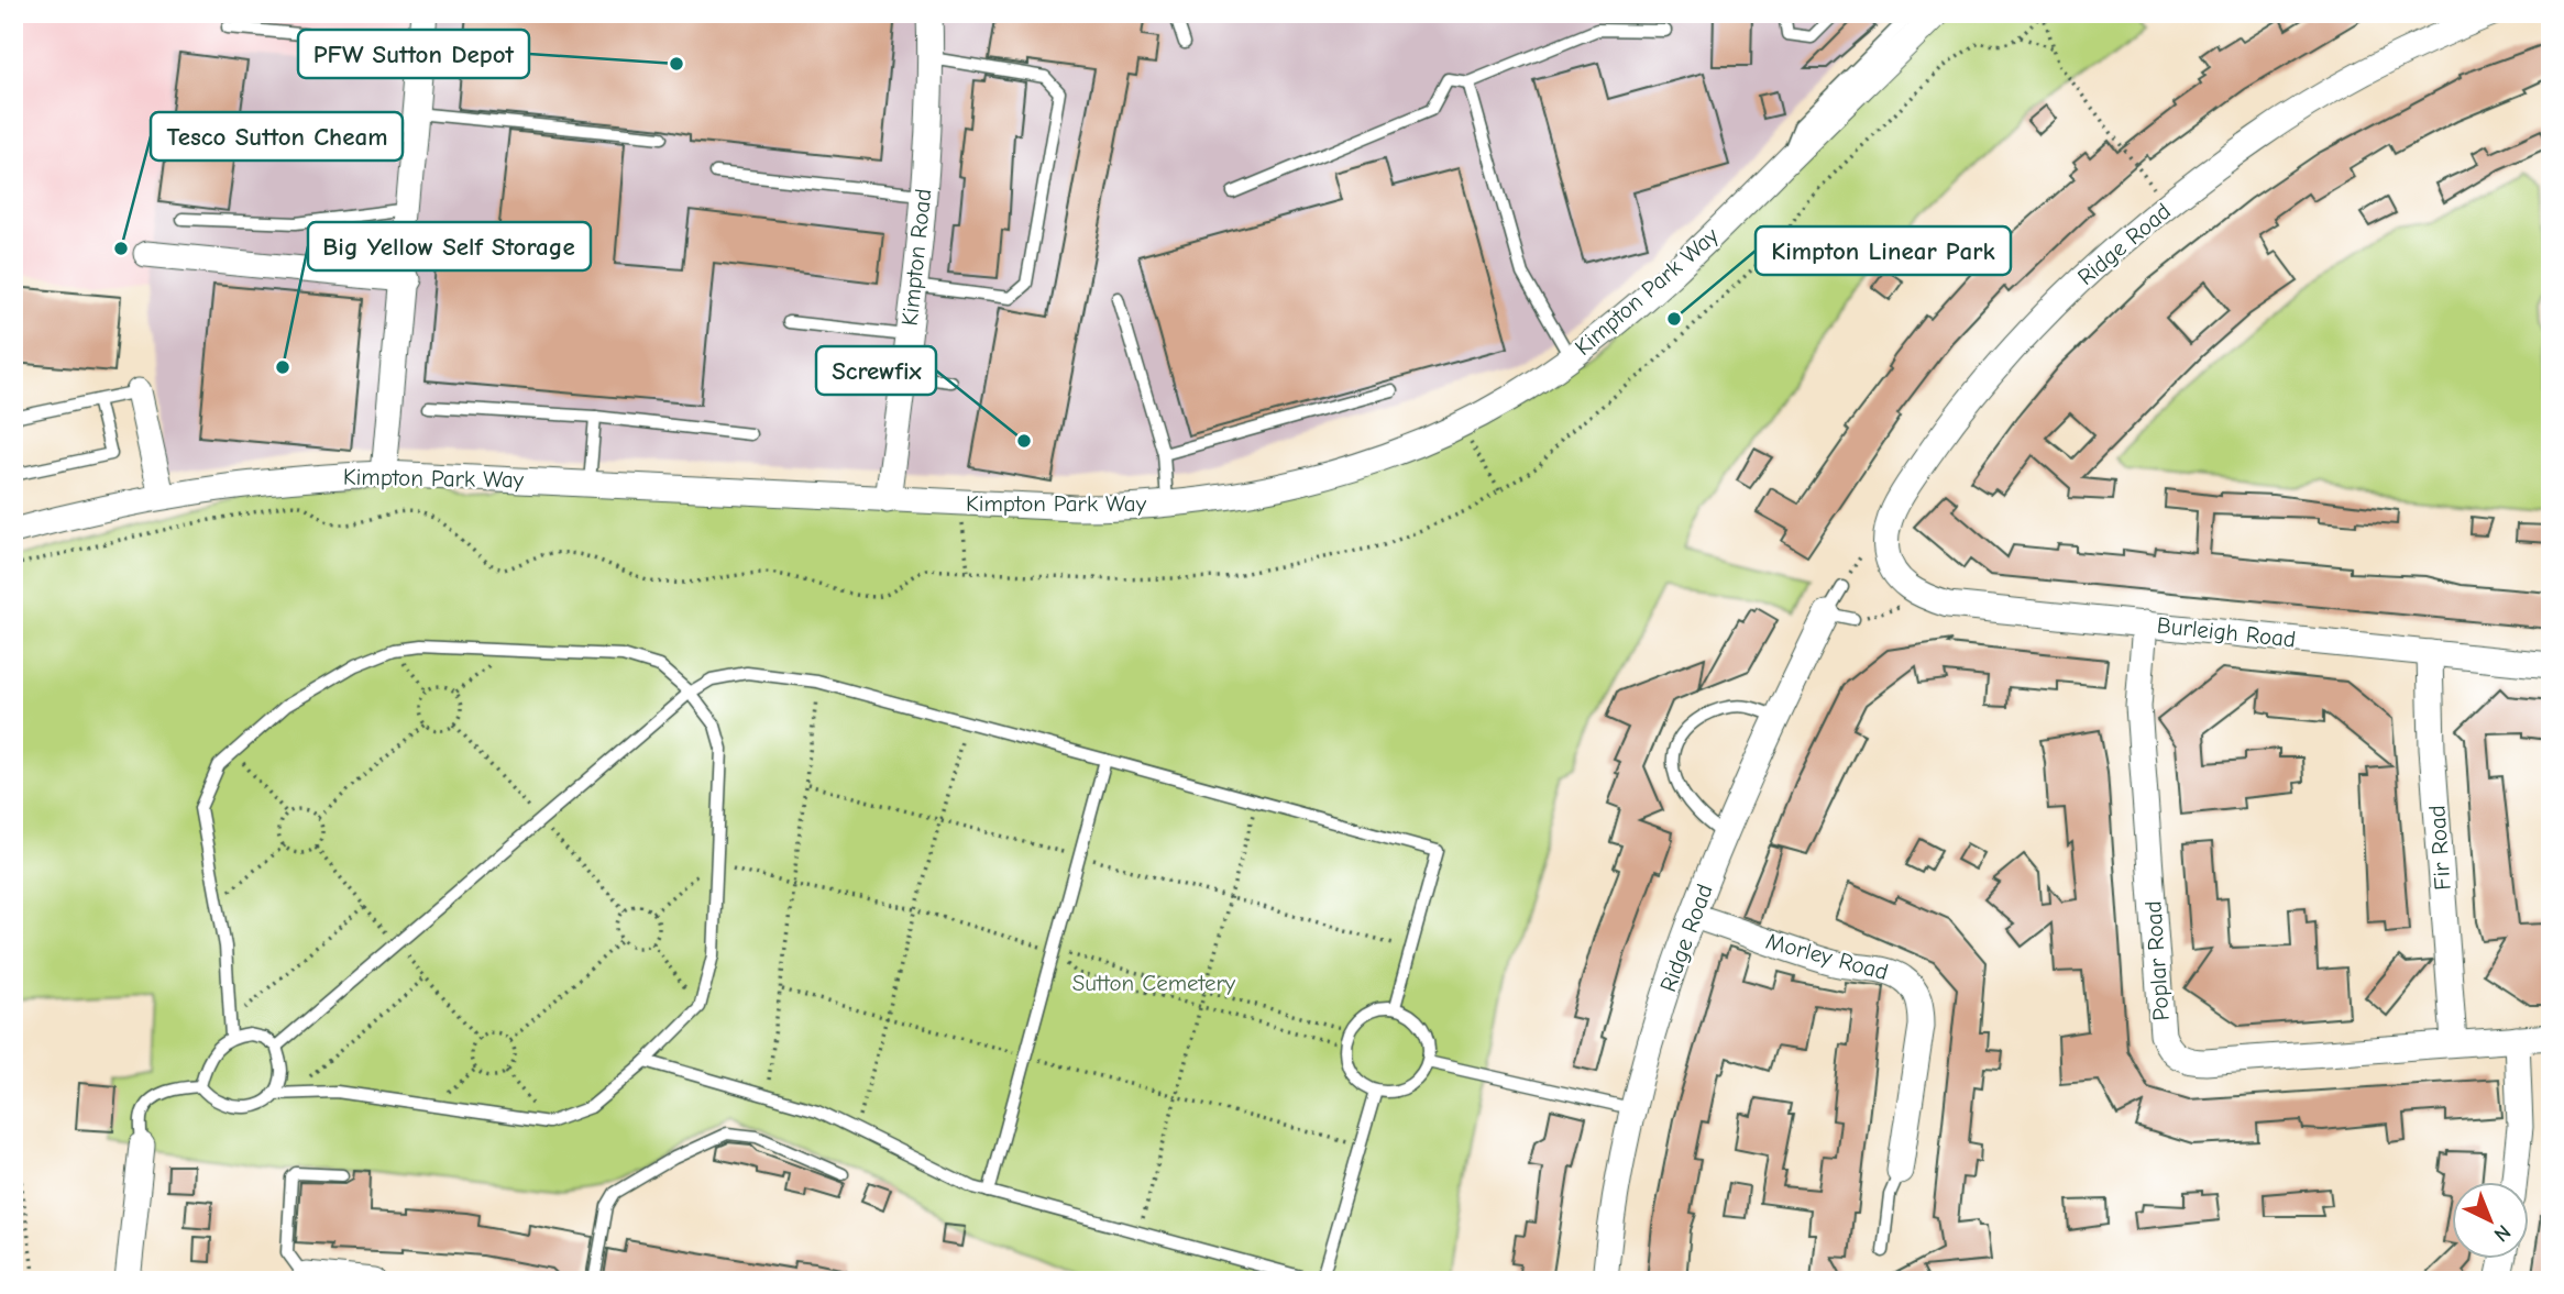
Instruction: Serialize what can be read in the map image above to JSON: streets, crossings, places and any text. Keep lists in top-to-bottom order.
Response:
{
  "streets": {
    "street": [
      "Ridge Road",
      "Kimpton Road",
      "Kimpton Park Way",
      "Burleigh Road",
      "Fir Road",
      "Morley Road",
      "Poplar Road"
    ]
  },
  "crossings": [
    ["Ridge Road", "Burleigh Road"],
    ["Ridge Road", "Morley Road"],
    ["Kimpton Road", "Kimpton Park Way"],
    ["Burleigh Road", "Fir Road"],
    ["Burleigh Road", "Poplar Road"],
    ["Fir Road", "Poplar Road"]
  ],
  "parks": ["Sutton Cemetery"],
  "places": [
    "PFW Sutton Depot",
    "Tesco Sutton Cheam",
    "Kimpton Linear Park",
    "Big Yellow Self Storage",
    "Screwfix"
  ],
  "north": "bottom right"
}
